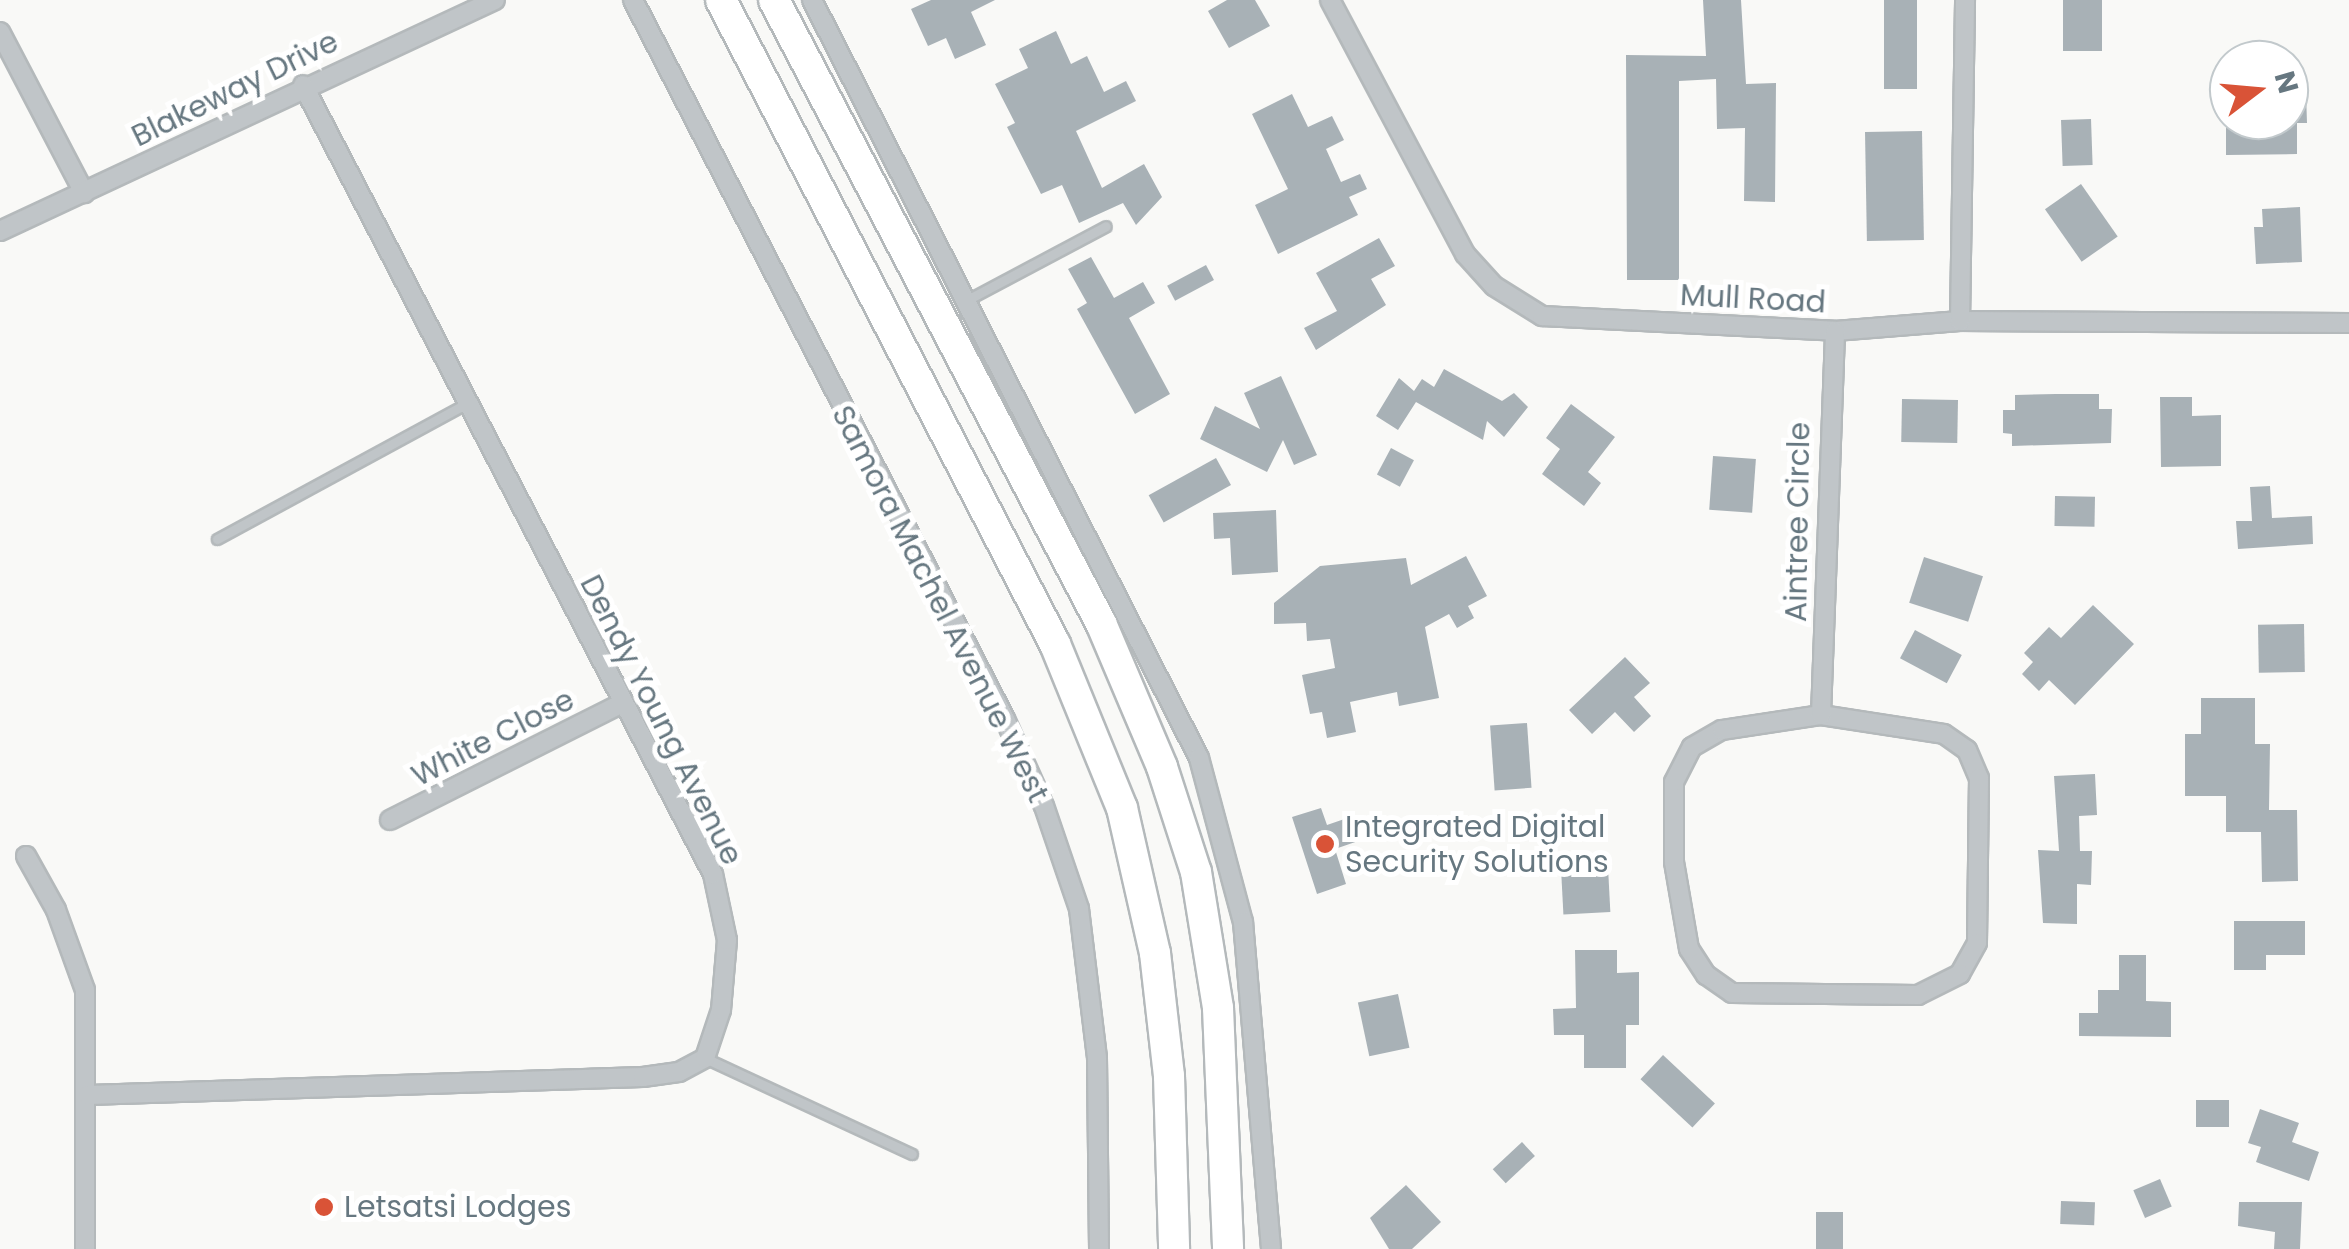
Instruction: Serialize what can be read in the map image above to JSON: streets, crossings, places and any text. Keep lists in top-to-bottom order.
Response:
{
  "streets": {
    "street": [
      "Blakeway Drive",
      "Mull Road",
      "Aintree Circle",
      "Samora Machel Avenue West",
      "Dendy Young Avenue",
      "White Close"
    ]
  },
  "crossings": [
    ["Blakeway Drive", "Dendy Young Avenue"],
    ["Mull Road", "Aintree Circle"],
    ["Dendy Young Avenue", "White Close"]
  ],
  "places": ["Integrated Digital Security Solutions", "Letsatsi Lodges"],
  "north": "right"
}
